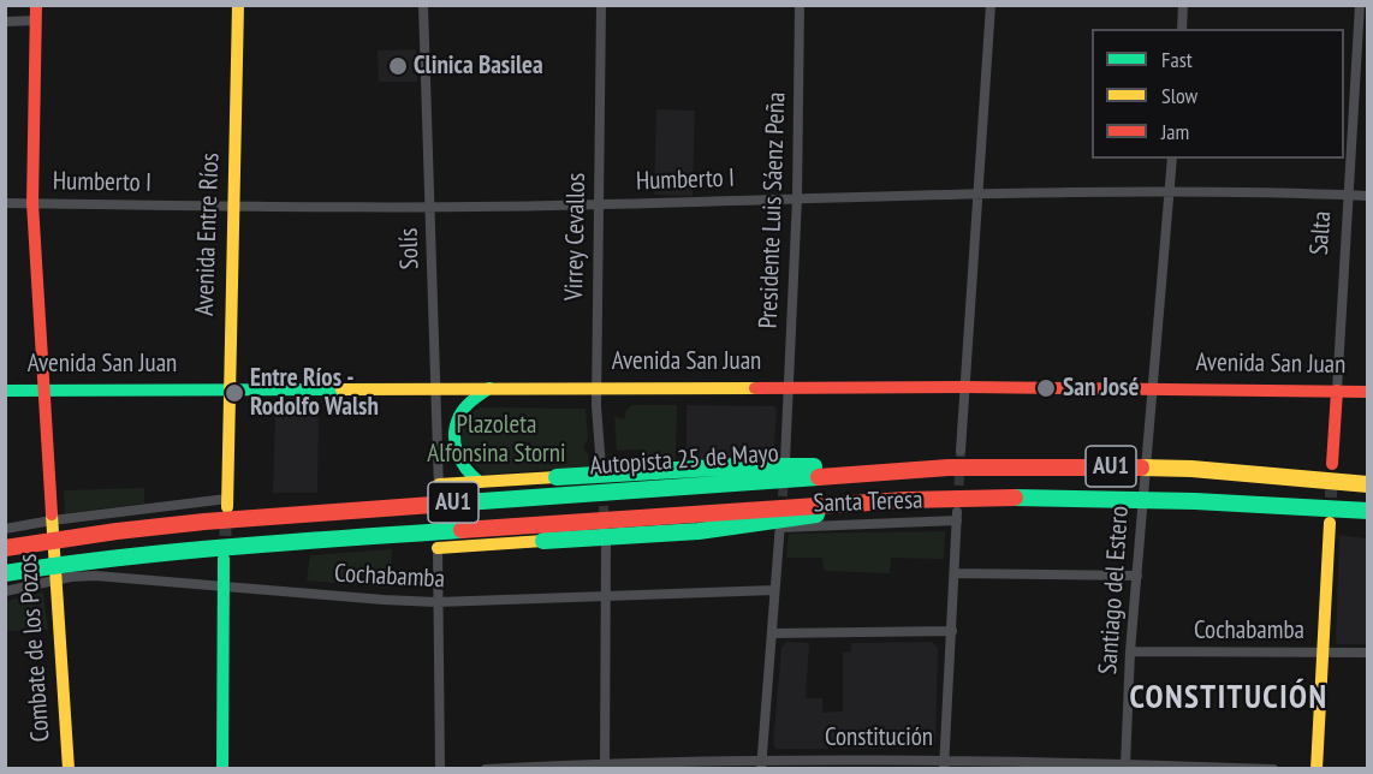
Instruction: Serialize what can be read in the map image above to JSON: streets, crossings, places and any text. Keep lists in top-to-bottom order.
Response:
{
  "streets": {
    "main road": [
      "Salta",
      "Avenida Entre Ríos",
      "Avenida San Juan",
      "Autopista 25 de Mayo",
      "AU1",
      "Combate de los Pozos"
    ],
    "street": [
      "Humberto I",
      "Presidente Luis Sáenz Peña",
      "Virrey Cevallos",
      "Solís",
      "Santa Teresa",
      "Cochabamba",
      "Santiago del Estero",
      "Constitución"
    ]
  },
  "crossings": [
    ["Humberto I", "Presidente Luis Sáenz Peña"],
    ["Humberto I", "Salta"],
    ["Humberto I", "Avenida Entre Ríos"],
    ["Humberto I", "Virrey Cevallos"],
    ["Humberto I", "Solís"],
    ["Humberto I", "Santiago del Estero"],
    ["Humberto I", "Combate de los Pozos"],
    ["Presidente Luis Sáenz Peña", "Avenida San Juan"],
    ["Salta", "Avenida San Juan"],
    ["Avenida Entre Ríos", "Avenida San Juan"],
    ["Virrey Cevallos", "Avenida San Juan"],
    ["Solís", "Avenida San Juan"],
    ["Avenida San Juan", "Santiago del Estero"],
    ["Avenida San Juan", "Combate de los Pozos"],
    ["Santa Teresa", "Cochabamba"],
    ["Cochabamba", "Santiago del Estero"],
    ["Cochabamba", "Combate de los Pozos"],
    ["Santiago del Estero", "Constitución"]
  ],
  "districts": ["CONSTITUCIÓN"],
  "parks": ["Plazoleta Alfonsina Storni"],
  "places": ["Clinica Basilea", "San José", "Entre Ríos - Rodolfo Walsh"],
  "legend": ["Fast", "Slow", "Jam"]
}
